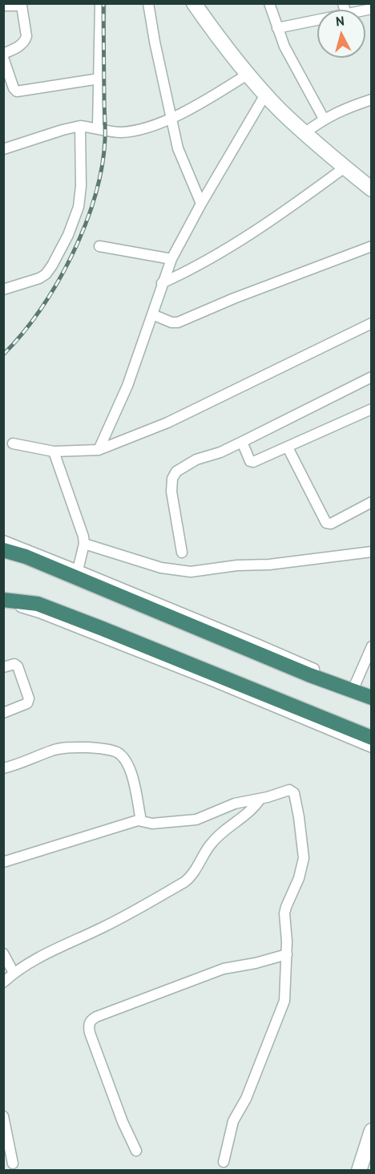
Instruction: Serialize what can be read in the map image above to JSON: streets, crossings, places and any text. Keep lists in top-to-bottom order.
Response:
{
  "north": "top"
}
